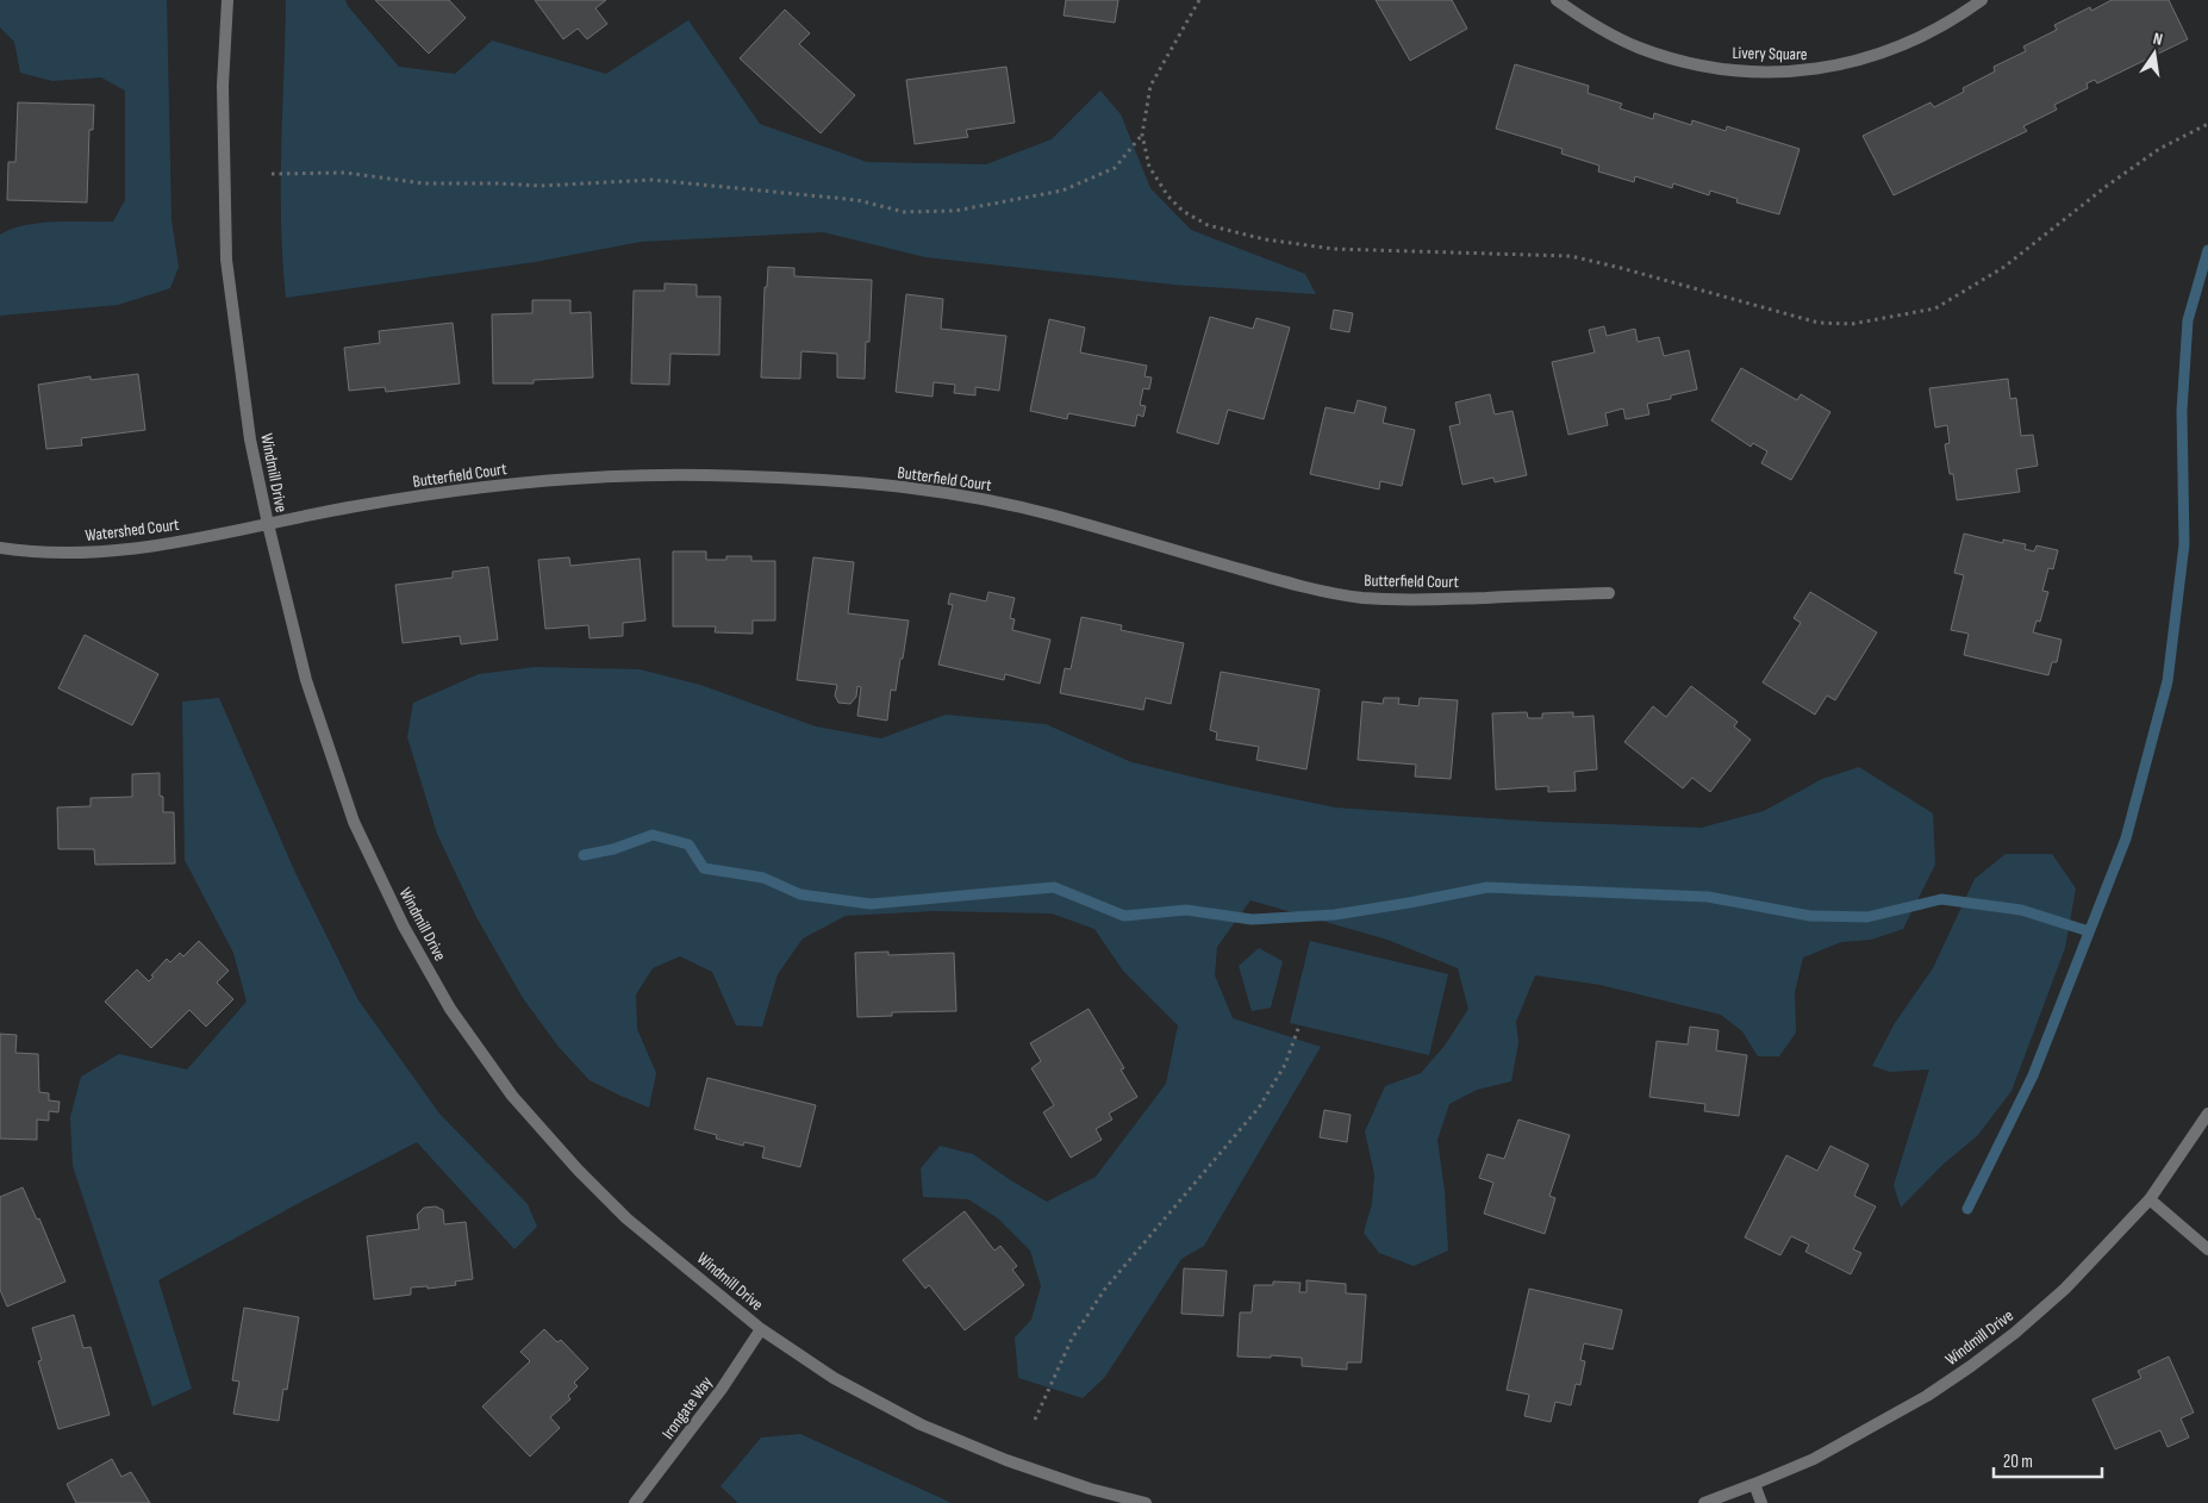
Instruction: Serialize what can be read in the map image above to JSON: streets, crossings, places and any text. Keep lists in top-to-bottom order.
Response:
{
  "streets": {
    "street": [
      "Livery Square",
      "Windmill Drive",
      "Butterfield Court",
      "Watershed Court",
      "Irongate Way"
    ]
  },
  "crossings": [
    ["Windmill Drive", "Butterfield Court"],
    ["Windmill Drive", "Watershed Court"],
    ["Windmill Drive", "Irongate Way"],
    ["Butterfield Court", "Watershed Court"]
  ],
  "scale_bar": "20 m",
  "north": "top"
}
